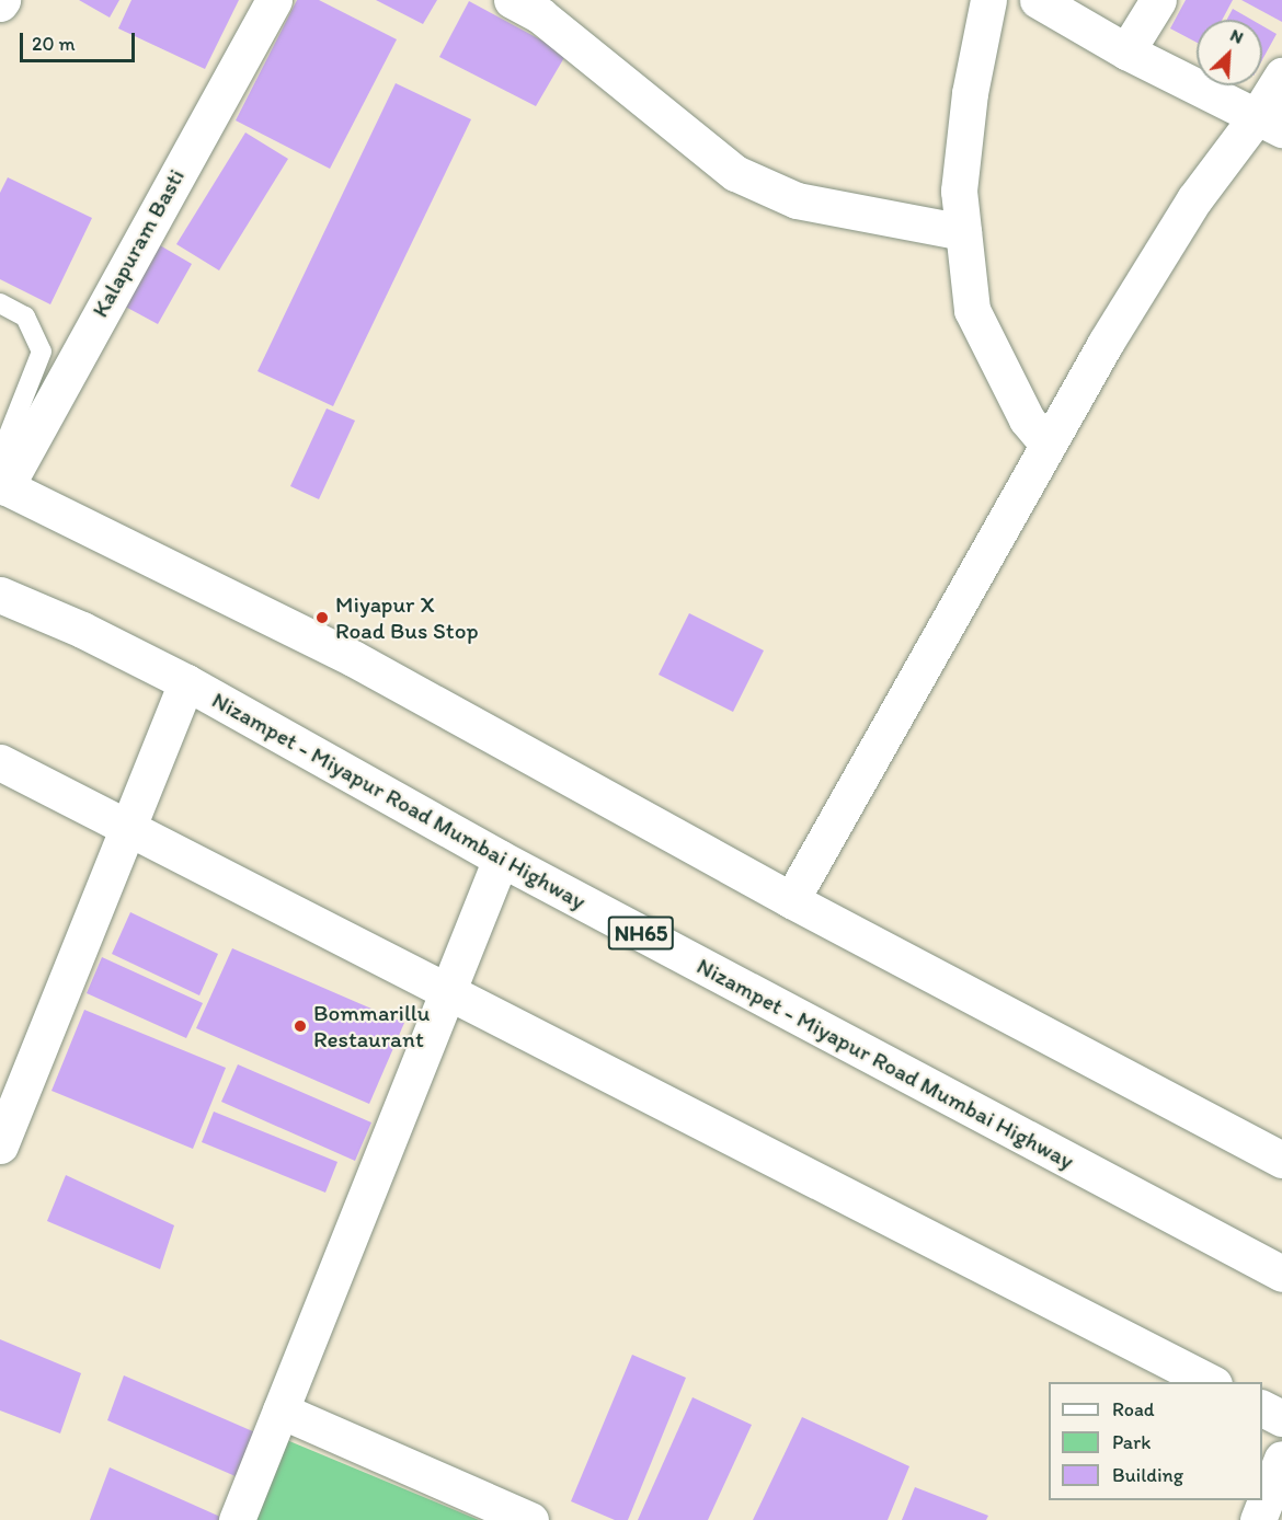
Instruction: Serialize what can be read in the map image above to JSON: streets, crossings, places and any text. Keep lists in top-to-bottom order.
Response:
{
  "streets": {
    "main road": ["Kalapuram Basti", "Nizampet - Miyapur Road Mumbai Highway", "NH65"]
  },
  "places": ["Miyapur X Road Bus Stop", "Bommarillu Restaurant"],
  "legend": ["Road", "Park", "Building"],
  "scale_bar": "20 m",
  "north": "top right"
}
